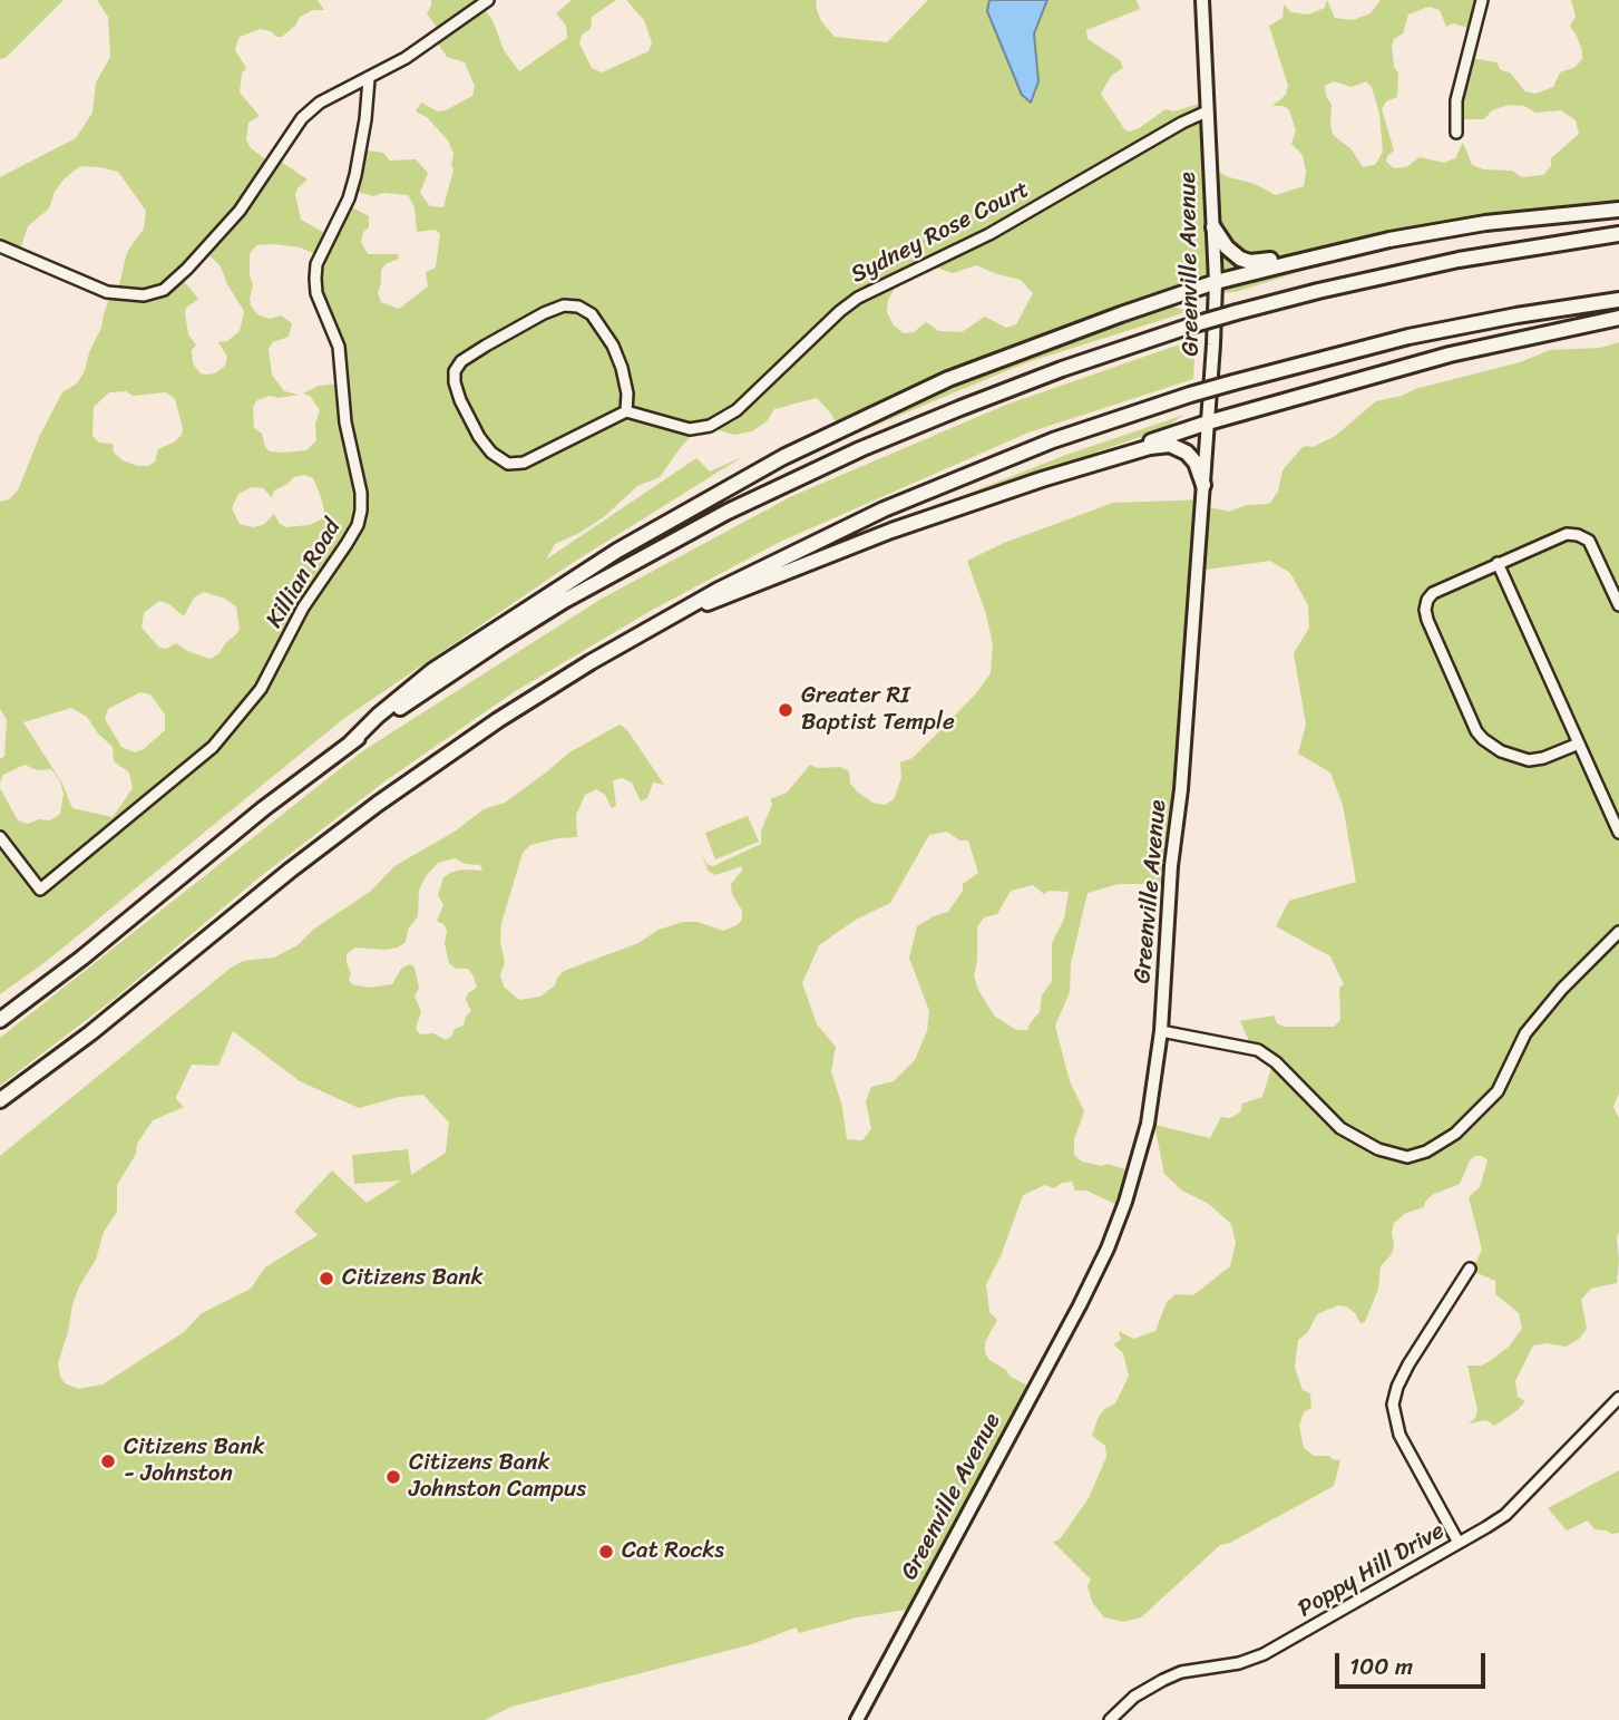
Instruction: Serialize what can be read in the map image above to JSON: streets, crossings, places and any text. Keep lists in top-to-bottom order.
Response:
{
  "streets": {
    "main road": ["Greenville Avenue"],
    "street": ["Sydney Rose Court", "Killian Road", "Poppy Hill Drive"]
  },
  "crossings": [
    ["Sydney Rose Court", "Greenville Avenue"]
  ],
  "places": [
    "Greater RI Baptist Temple",
    "Citizens Bank",
    "Citizens Bank - Johnston",
    "Citizens Bank Johnston Campus",
    "Cat Rocks"
  ],
  "scale_bar": "100 m"
}
